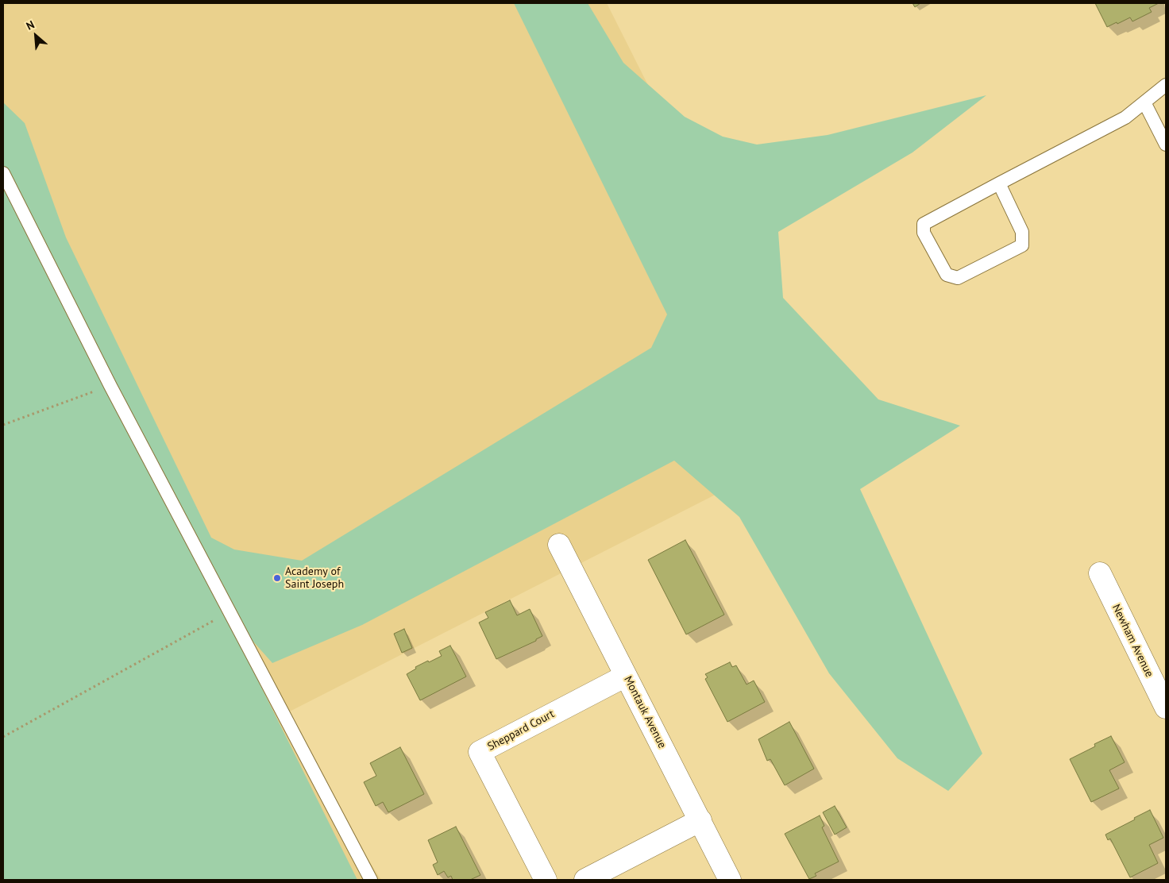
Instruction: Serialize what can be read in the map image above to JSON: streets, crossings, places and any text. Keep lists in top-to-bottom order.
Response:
{
  "streets": {
    "street": ["Newham Avenue", "Montauk Avenue", "Sheppard Court"]
  },
  "crossings": [
    ["Montauk Avenue", "Sheppard Court"]
  ],
  "places": ["Academy of Saint Joseph"],
  "north": "top left"
}
